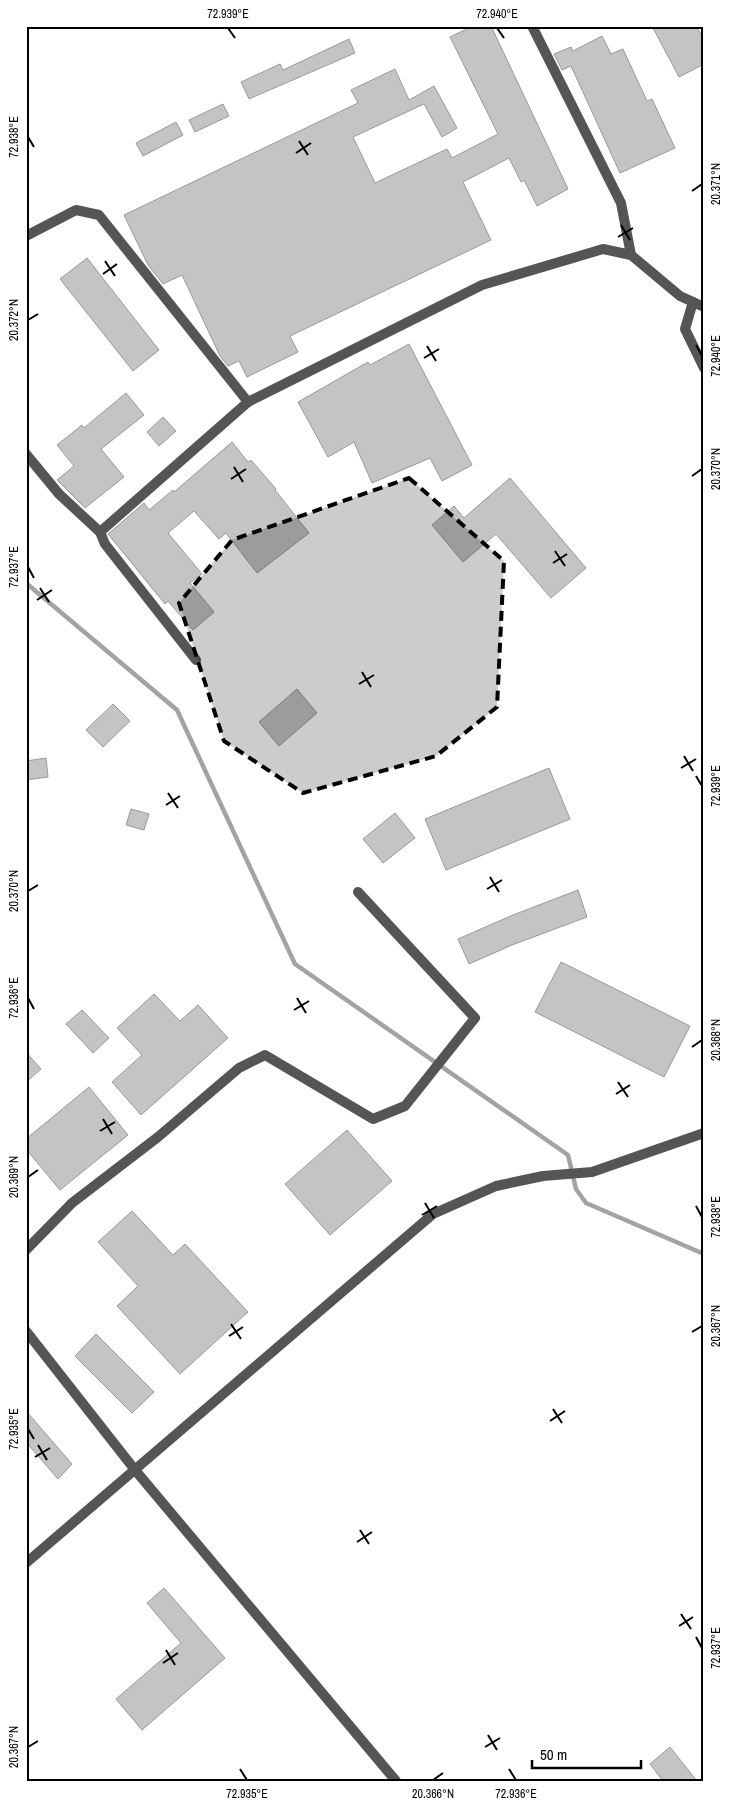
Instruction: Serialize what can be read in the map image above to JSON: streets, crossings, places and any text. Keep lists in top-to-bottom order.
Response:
{
  "scale_bar": "50 m",
  "coordinates": [
    "72.939°E",
    "72.940°E",
    "72.938°E",
    "20.371°N",
    "20.372°N",
    "20.370°N",
    "72.937°E",
    "72.936°E",
    "20.368°N",
    "20.369°N",
    "20.367°N",
    "72.935°E",
    "20.366°N"
  ]
}
